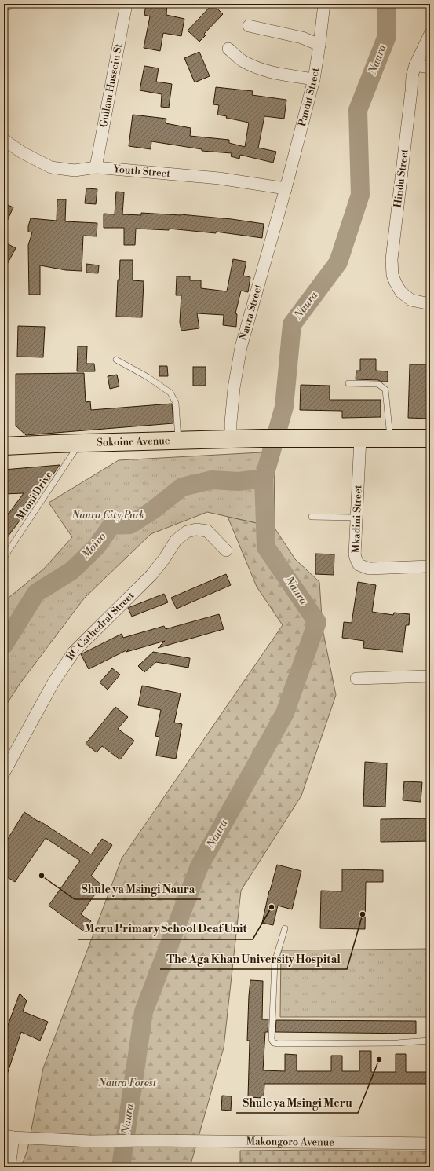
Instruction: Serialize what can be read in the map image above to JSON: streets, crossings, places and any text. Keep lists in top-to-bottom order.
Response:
{
  "streets": {
    "main road": ["Sokoine Avenue"],
    "street": [
      "Gullam Hussein St",
      "Pandit Street",
      "Youth Street",
      "Hindu Street",
      "Naura Street",
      "Mkadini Street",
      "RC Cathedral Street",
      "Makongoro Avenue"
    ],
    "lane": ["Mtoni Drive"]
  },
  "crossings": [
    ["Gullam Hussein St", "Youth Street"],
    ["Pandit Street", "Youth Street"],
    ["Pandit Street", "Naura Street"],
    ["Youth Street", "Naura Street"],
    ["Naura Street", "Sokoine Avenue"],
    ["Sokoine Avenue", "Mtoni Drive"],
    ["Sokoine Avenue", "Mkadini Street"]
  ],
  "water": ["Naura", "Moivo"],
  "parks": ["Naura City Park", "Naura Forest"],
  "places": [
    "Shule ya Msingi Naura",
    "Meru Primary School Deaf Unit",
    "The Aga Khan University Hospital",
    "Shule ya Msingi Meru"
  ]
}
